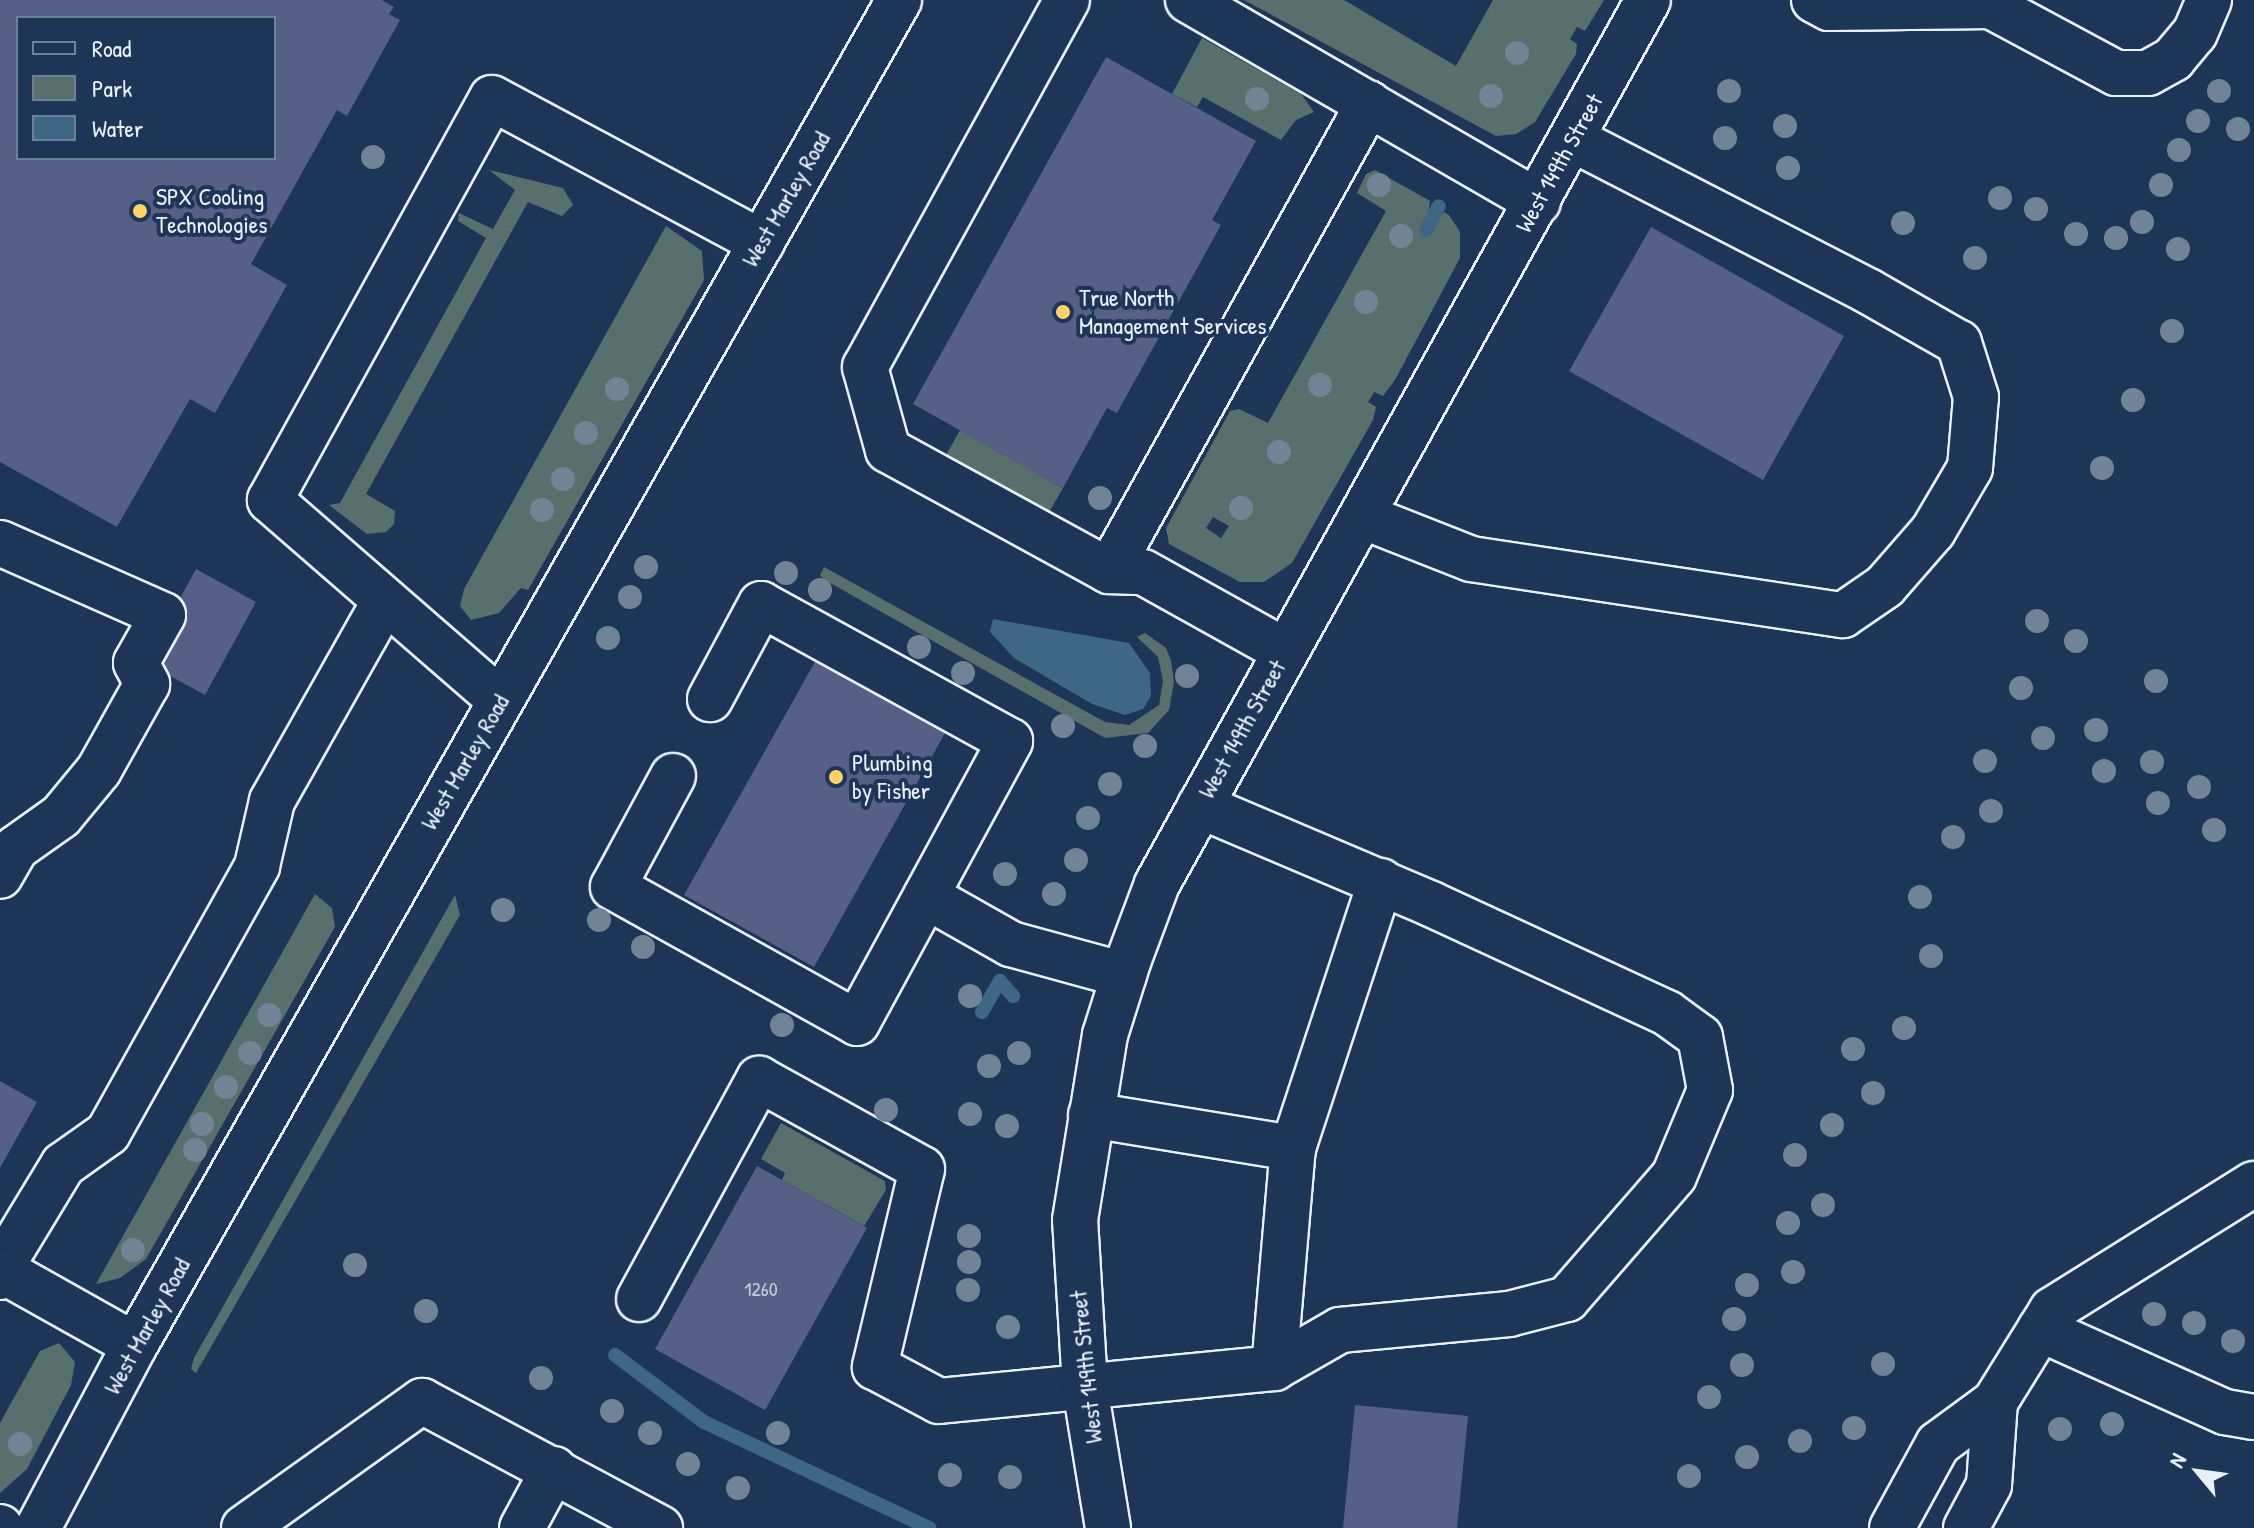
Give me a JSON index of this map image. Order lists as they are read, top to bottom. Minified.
{"streets":{"street":["West 149th Street","West Marley Road"]},"places":["SPX Cooling Technologies","True North Management Services","Plumbing by Fisher"],"house_numbers":["1260"],"legend":["Road","Park","Water"],"north":"top left"}
